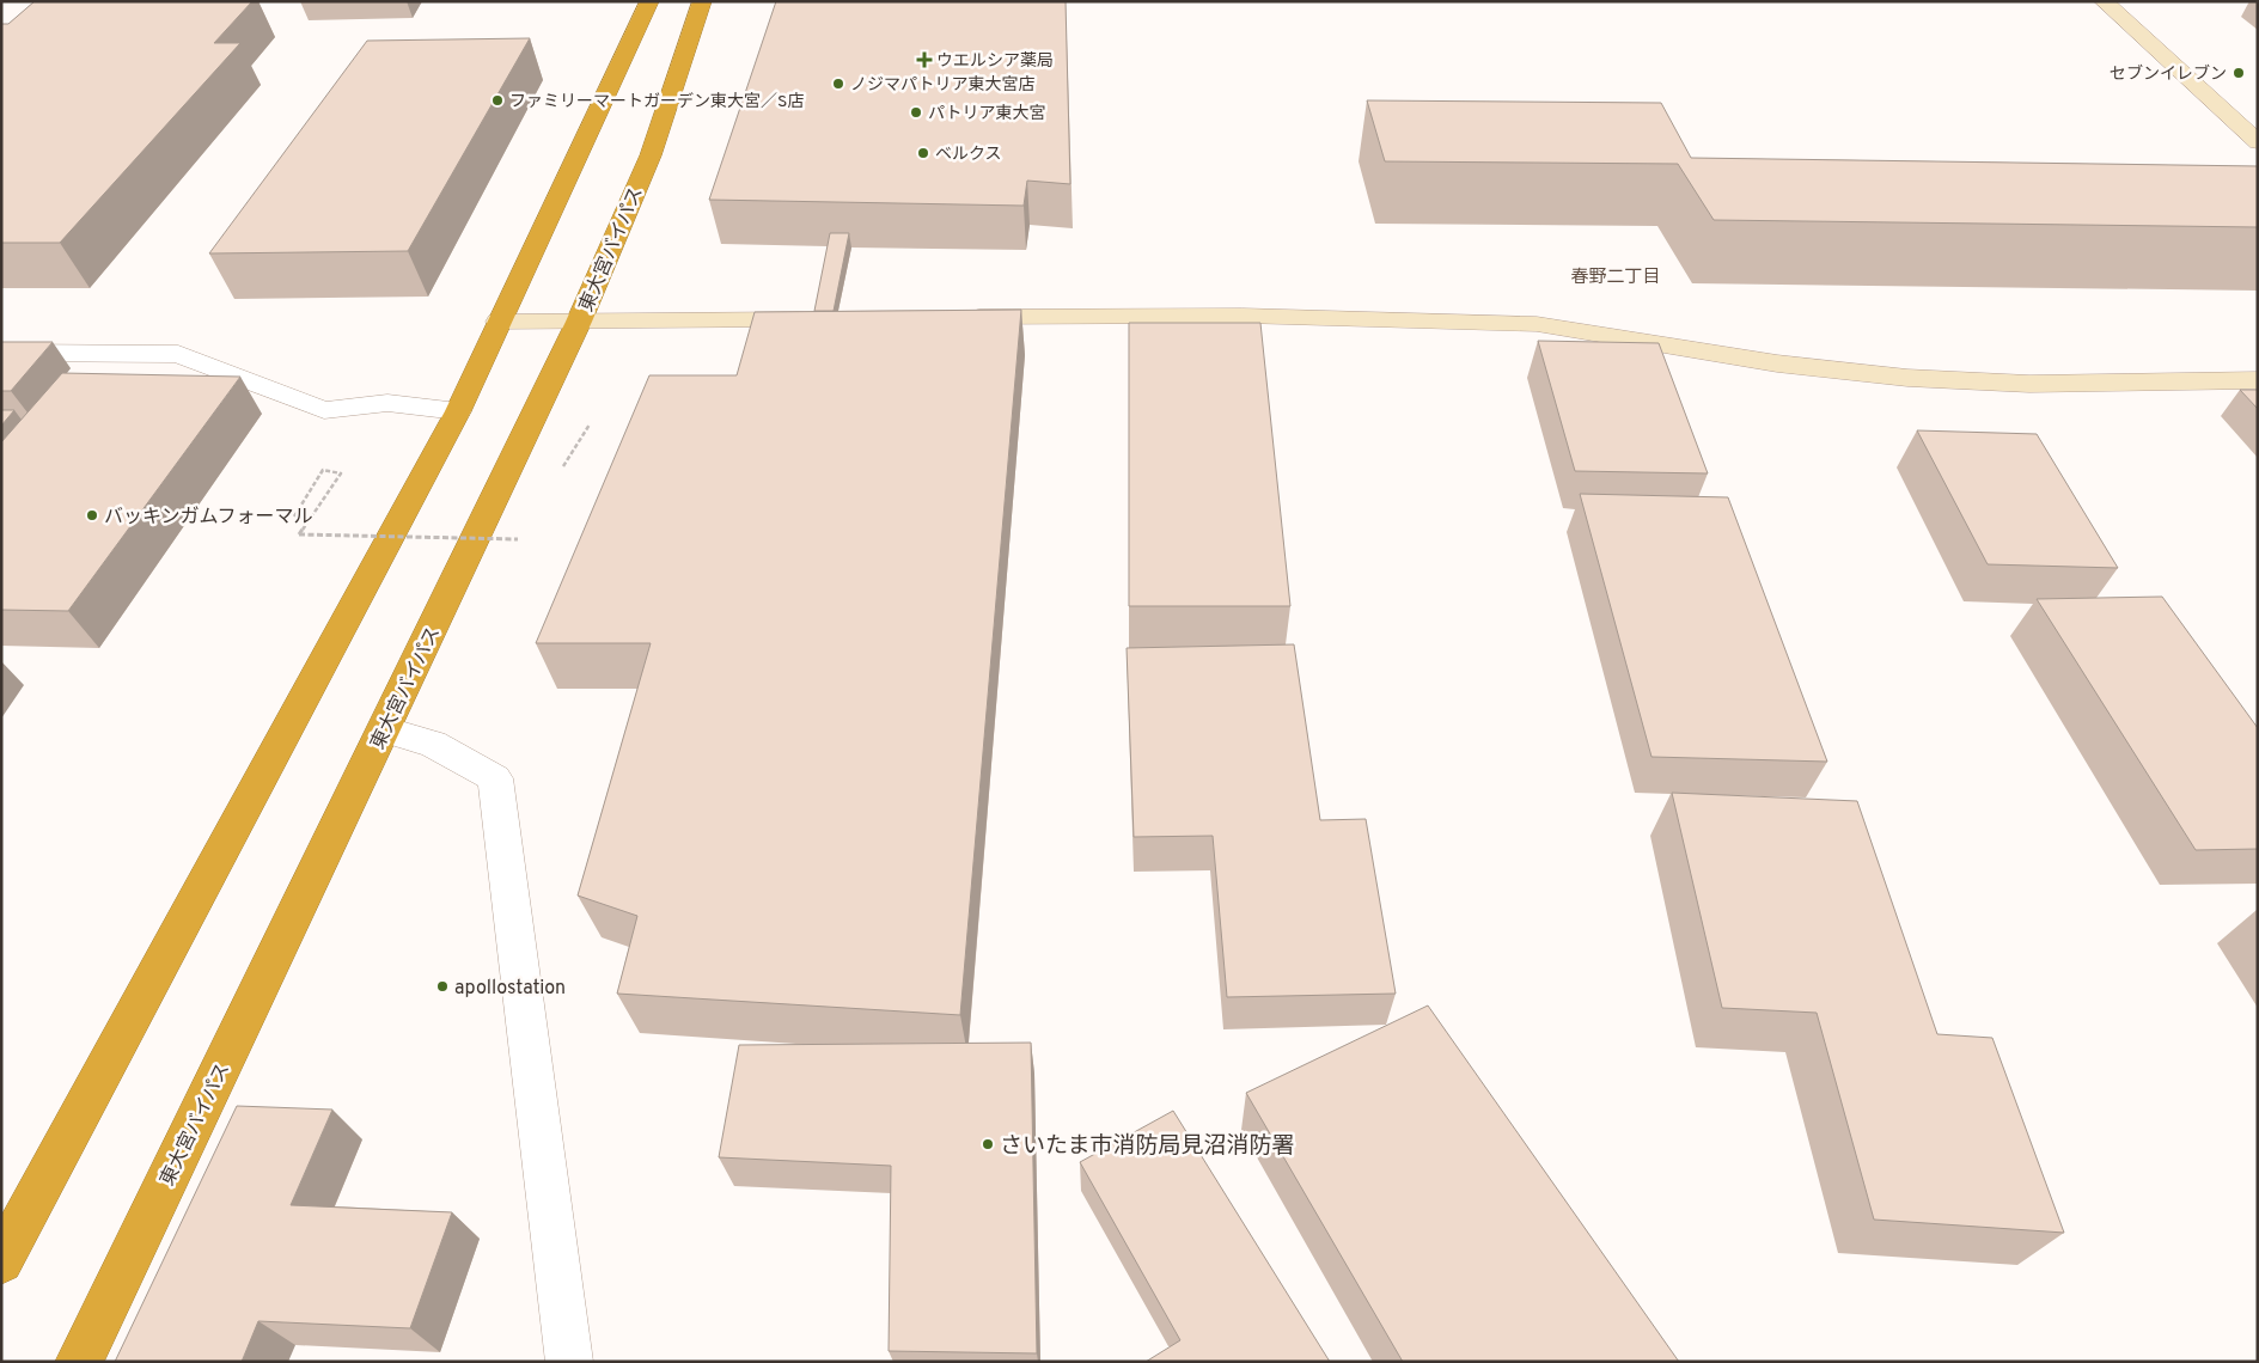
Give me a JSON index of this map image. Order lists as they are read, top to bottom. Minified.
{"streets":{"highway":["東大宮バイパス"]},"districts":["春野二丁目"],"places":{"health":["ウエルシア薬局"],"other":["セブンイレブン","ノジマパトリア東大宮店","ファミリーマートガーデン東大宮／S店","パトリア東大宮","ベルクス","バッキンガムフォーマル","apollostation","さいたま市消防局見沼消防署"]}}
